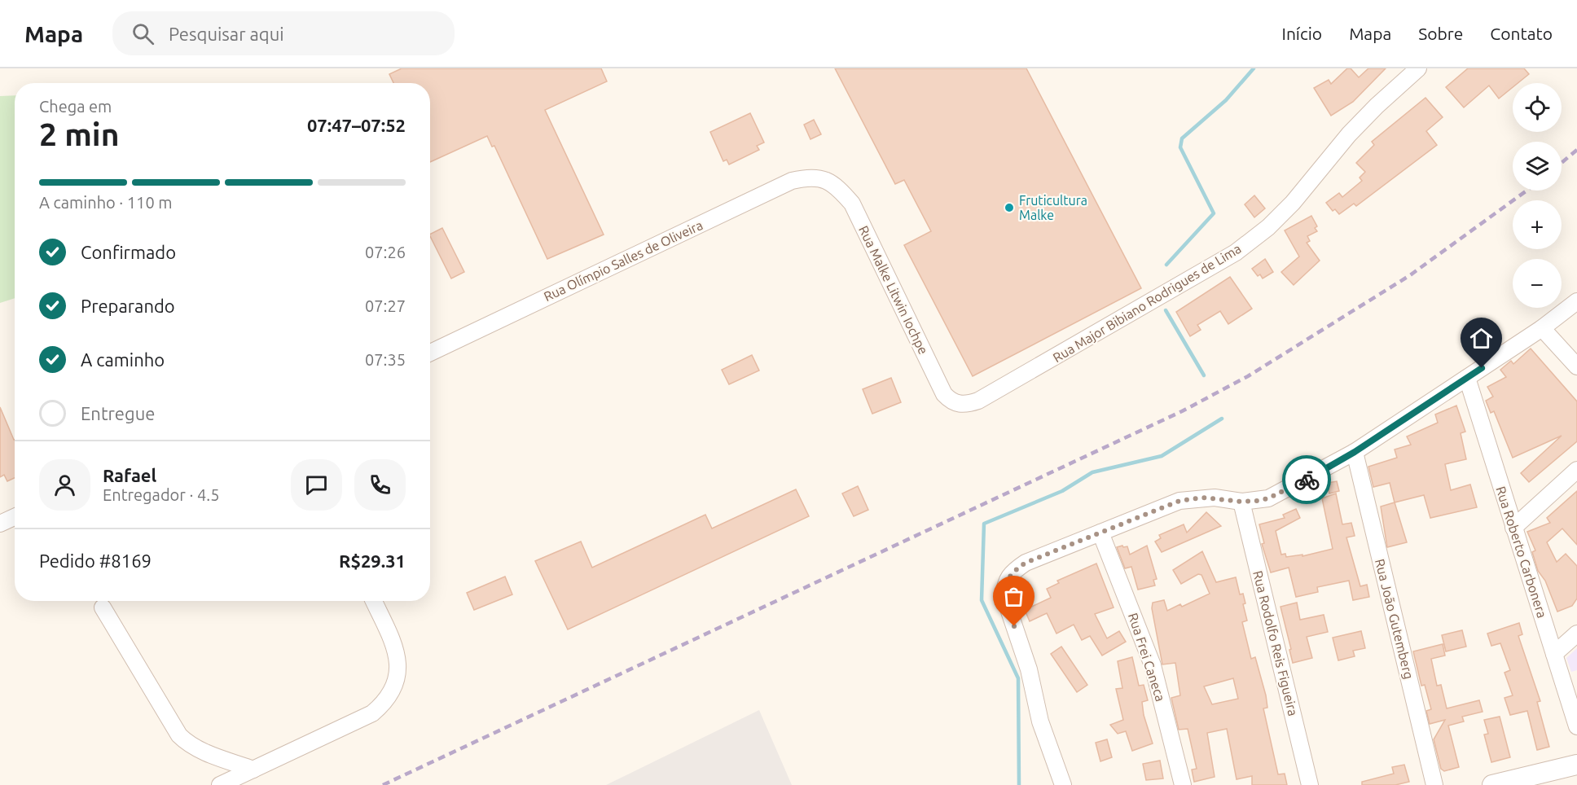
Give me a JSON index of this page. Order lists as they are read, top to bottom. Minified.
{"streets":{"street":["Rua Olímpio Salles de Oliveira","Rua Malke Litwin Iochpe","Rua Major Bibiano Rodrigues de Lima","Rua Roberto Carbonera","Rua João Gutemberg","Rua Rodolfo Reis Figueira","Rua Frei Caneca"]},"crossings":[["Rua Olímpio Salles de Oliveira","Rua Malke Litwin Iochpe"],["Rua Malke Litwin Iochpe","Rua Major Bibiano Rodrigues de Lima"]],"places":["Fruticultura Malke"],"page":{"header":"Mapa","search":"Pesquisar aqui","nav":["Início","Mapa","Sobre","Contato"],"map_buttons":["+","−"],"heading":["2 min","Chega em","07:47–07:52"],"panel":["Rafael","Entregador · 4.5","Pedido #8169","R$29.31"],"bar":"A caminho · 110 m","list":[["Confirmado","07:26"],["Preparando","07:27"],["A caminho","07:35"],"Entregue"]}}
